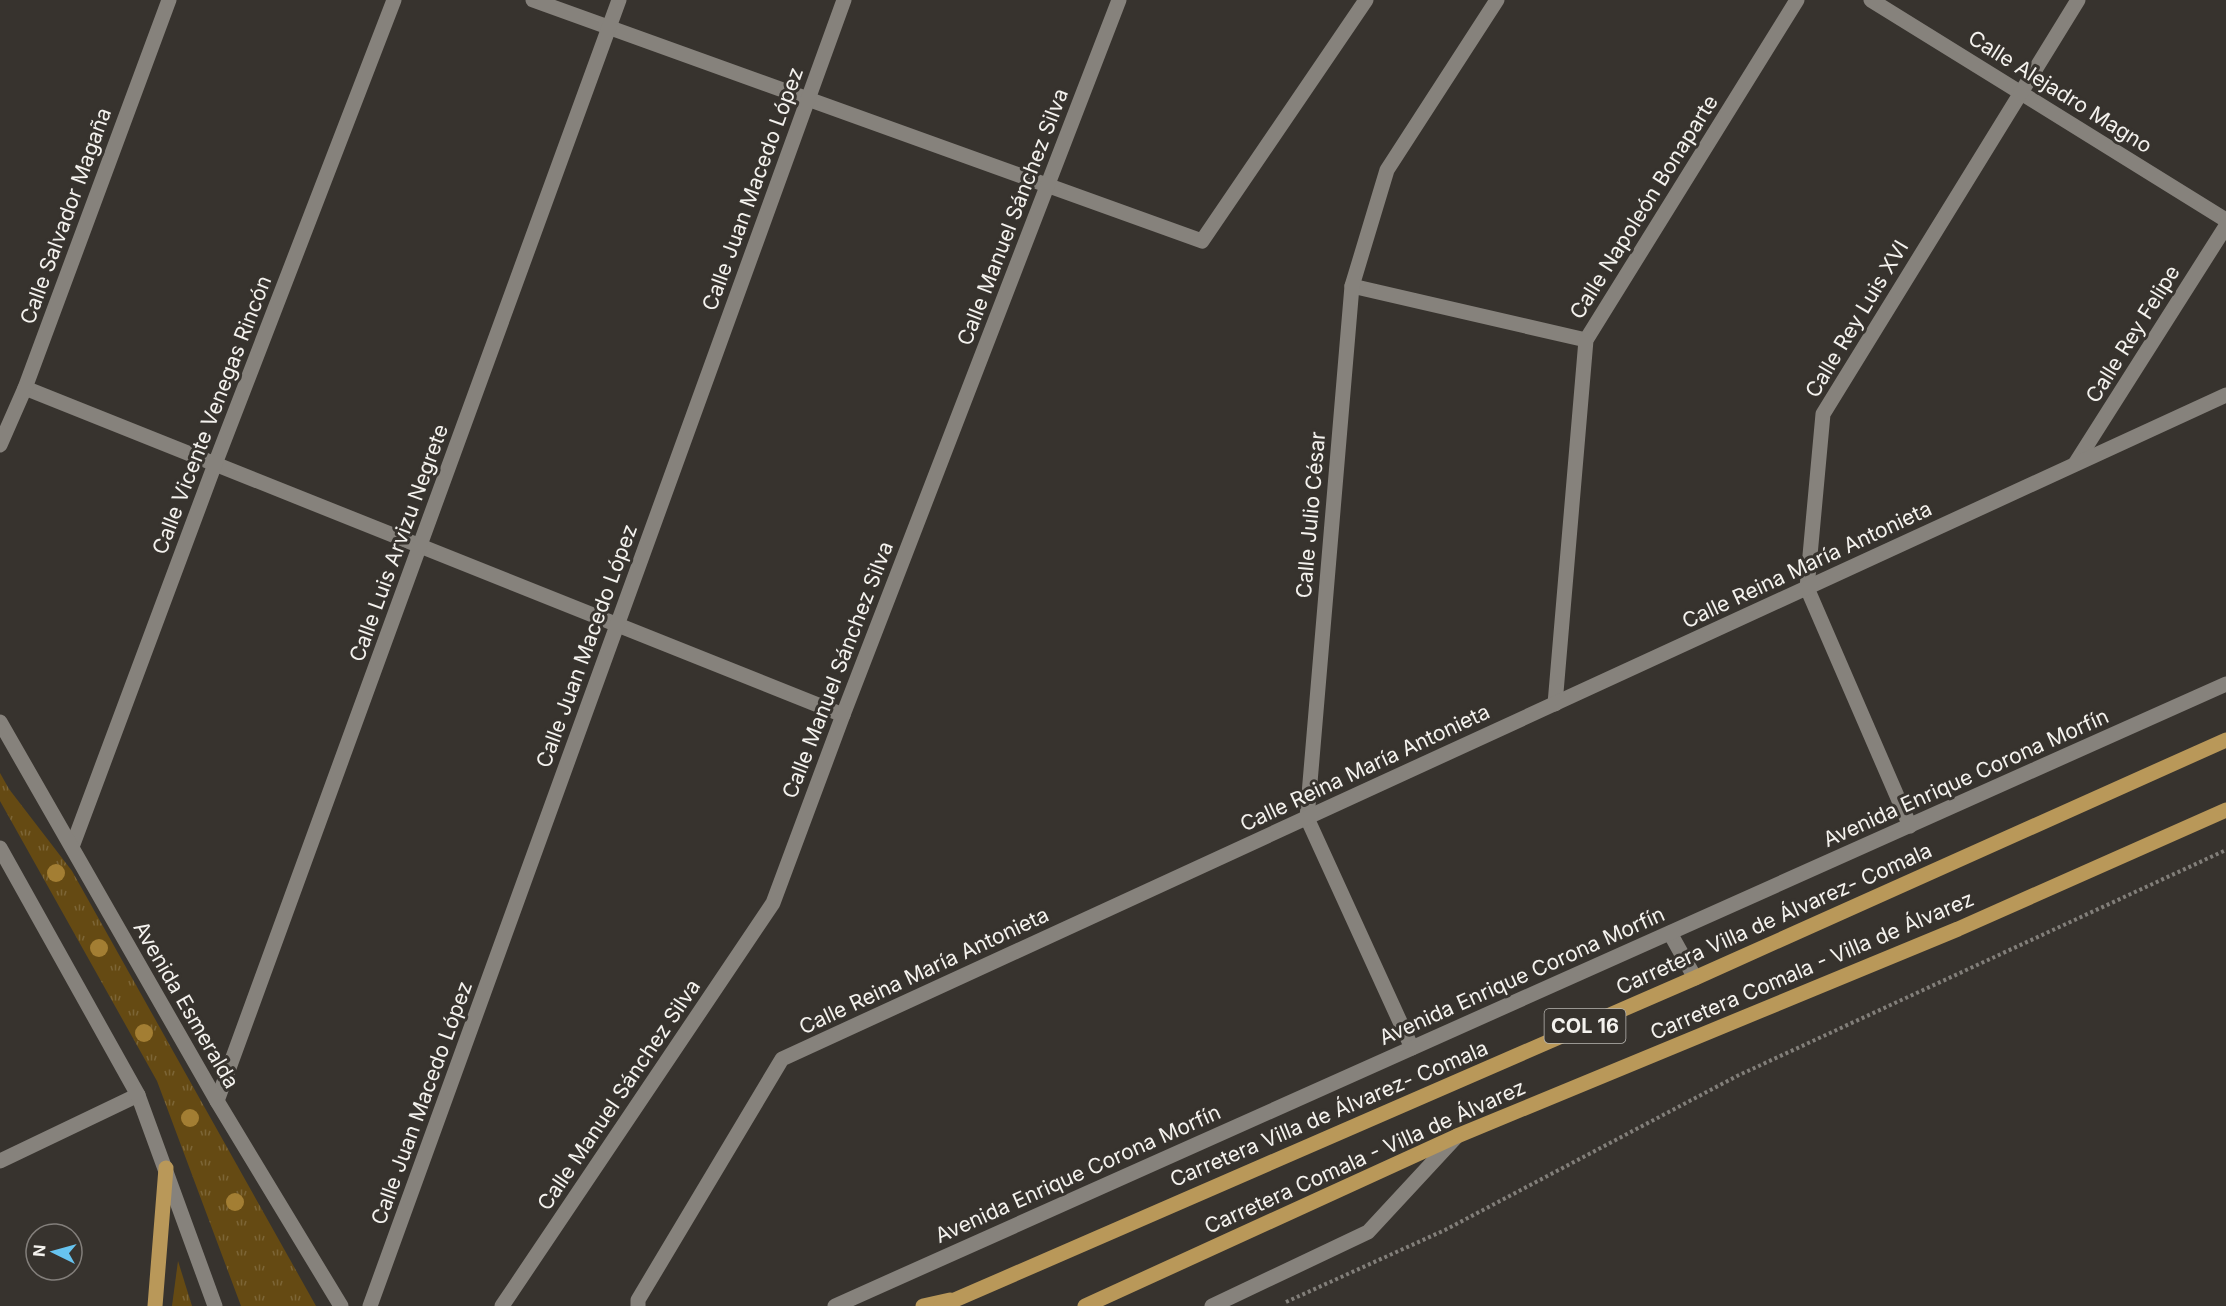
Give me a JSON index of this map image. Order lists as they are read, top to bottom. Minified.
{"streets":{"main road":["Carretera Villa de Álvarez- Comala","Carretera Comala - Villa de Álvarez","COL 16"],"street":["Calle Alejadro Magno","Calle Juan Macedo López","Calle Napoleón Bonaparte","Calle Salvador Magaña","Calle Manuel Sánchez Silva","Calle Rey Luis XVI","Calle Rey Felipe","Calle Vicente Venegas Rincón","Calle Julio César","Calle Luis Arvizu Negrete","Calle Reina María Antonieta","Avenida Enrique Corona Morfín","Avenida Esmeralda"]},"crossings":[["Calle Alejadro Magno","Calle Rey Luis XVI"],["Calle Napoleón Bonaparte","Calle Reina María Antonieta"],["Calle Rey Luis XVI","Calle Reina María Antonieta"],["Calle Rey Luis XVI","Avenida Enrique Corona Morfín"],["Calle Rey Felipe","Calle Reina María Antonieta"],["Calle Vicente Venegas Rincón","Avenida Esmeralda"],["Calle Julio César","Calle Reina María Antonieta"],["Calle Julio César","Avenida Enrique Corona Morfín"],["Calle Luis Arvizu Negrete","Avenida Esmeralda"]],"north":"left"}
